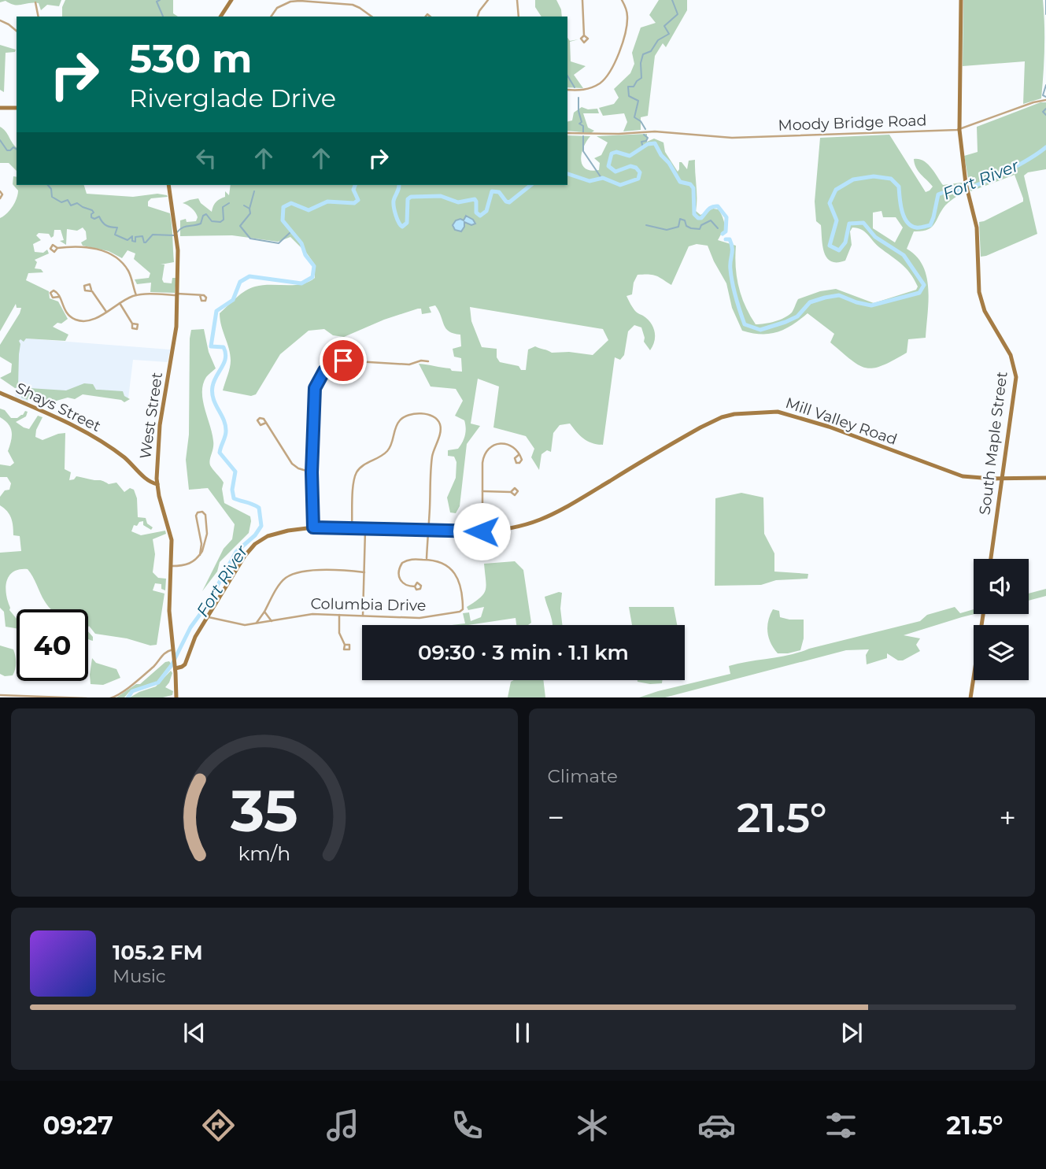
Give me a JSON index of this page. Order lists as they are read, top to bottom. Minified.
{"streets":{"main road":["Shays Street","West Street","Mill Valley Road","South Maple Street"],"street":["Moody Bridge Road","Columbia Drive"]},"crossings":[["Moody Bridge Road","South Maple Street"],["Shays Street","West Street"],["West Street","Mill Valley Road"],["Mill Valley Road","South Maple Street"],["Mill Valley Road","Columbia Drive"]],"water":["Fort River"],"page":{"turn":["530 m","Riverglade Drive"],"limit":"40","trip":"09:30 · 3 min · 1.1 km","tile":"Climate","heat":["−","21.5°","+"],"song":["105.2 FM","Music"],"tabs":["09:27","21.5°"],"gauge":["35","km/h"]}}
